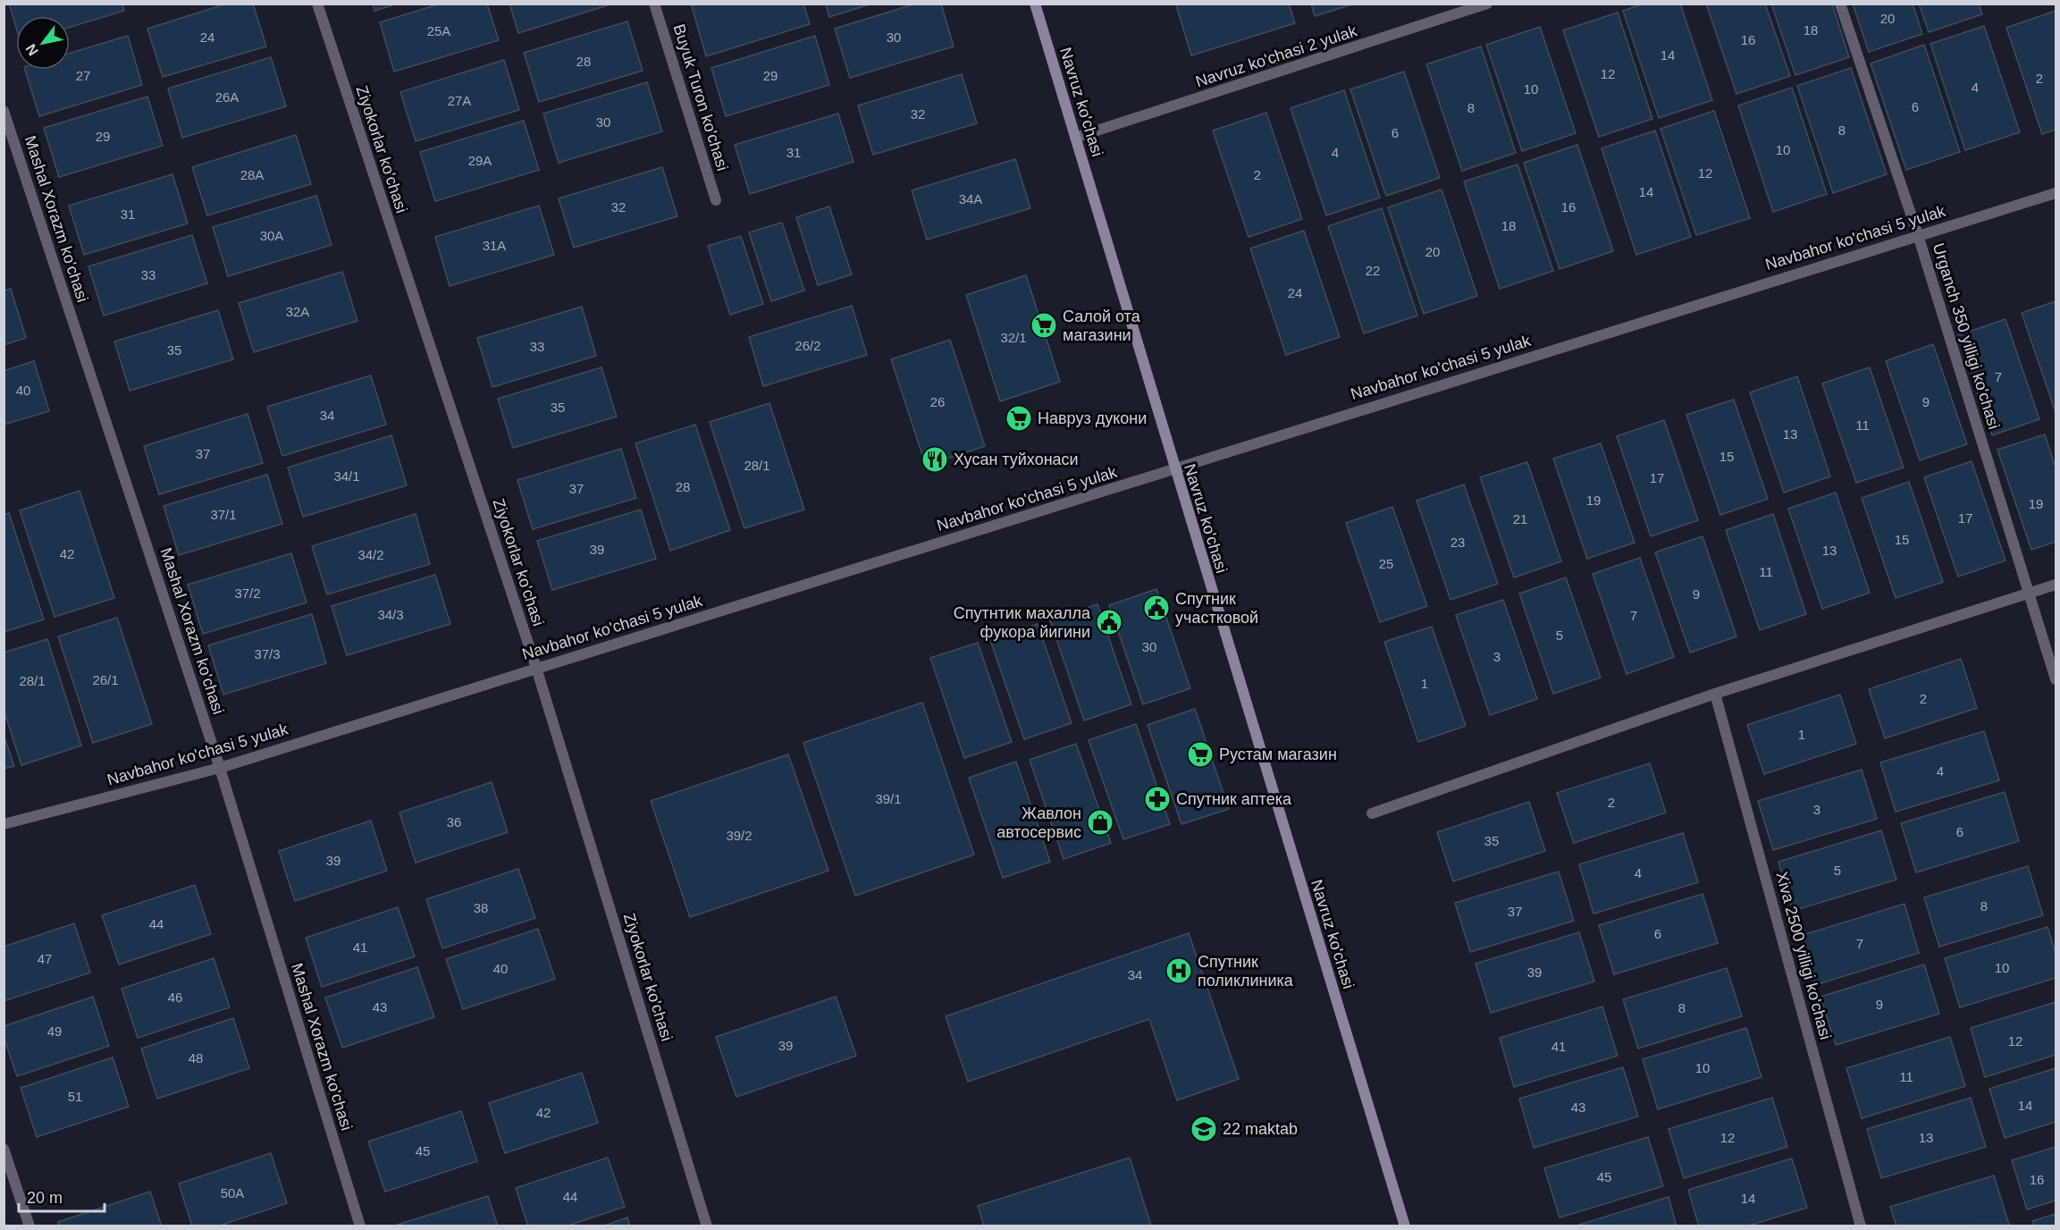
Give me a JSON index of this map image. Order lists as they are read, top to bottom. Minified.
{"streets":{"street":["Navruz ko'chasi 2 yulak","Buyuk Turon ko'chasi","Navruz ko'chasi","Ziyokorlar ko'chasi","Mashal Xorazm ko'chasi","Navbahor ko'chasi 5 yulak","Urganch 350 yilligi ko'chasi","Xiva 2500 yilligi ko'chasi"]},"crossings":[["Navruz ko'chasi 2 yulak","Navruz ko'chasi"],["Navruz ko'chasi","Navbahor ko'chasi 5 yulak"],["Ziyokorlar ko'chasi","Navbahor ko'chasi 5 yulak"],["Mashal Xorazm ko'chasi","Navbahor ko'chasi 5 yulak"],["Navbahor ko'chasi 5 yulak","Urganch 350 yilligi ko'chasi"]],"places":{"supermarket":["Салой ота магазини","Навруз дукони","Рустам магазин"],"restaurant":["Хусан туйхонаси"],"public building":["Спутник участковой","Спутнтик махалла фукора йигини"],"pharmacy":["Спутник аптека"],"shop":["Жавлон автосервис"],"hospital":["Спутник поликлиника"],"school or university":["22 maktab"]},"house_numbers":["20","18","25A","24","30","16","14","28","12","27","29","2","4","10","26A","27A","6","8","32","30","8","6","29","10","31","4","29A","12","28A","2","14","34A","32","16","31","18","30A","31A","20","22","33","24","32А","32/1","26/2","33","35","7","40","26","9","35","34","11","13","37","15","28/1","34/1","17","28","37","19","19","37/1","17","21","15","23","39","13","42","34/2","25","11","37/2","9","34/3","7","5","30","37/3","3","26/1","28/1","1","2","1","4","39/1","2","3","36","6","39/2","35","39","5","4","8","38","37","44","6","7","41","47","10","40","39","34","46","9","43","8","49","12","39","41","48","10","11","51","14","43","42","12","13","45","45","16","50А","44","14"],"scale_bar":"20 m","north":"bottom left"}
